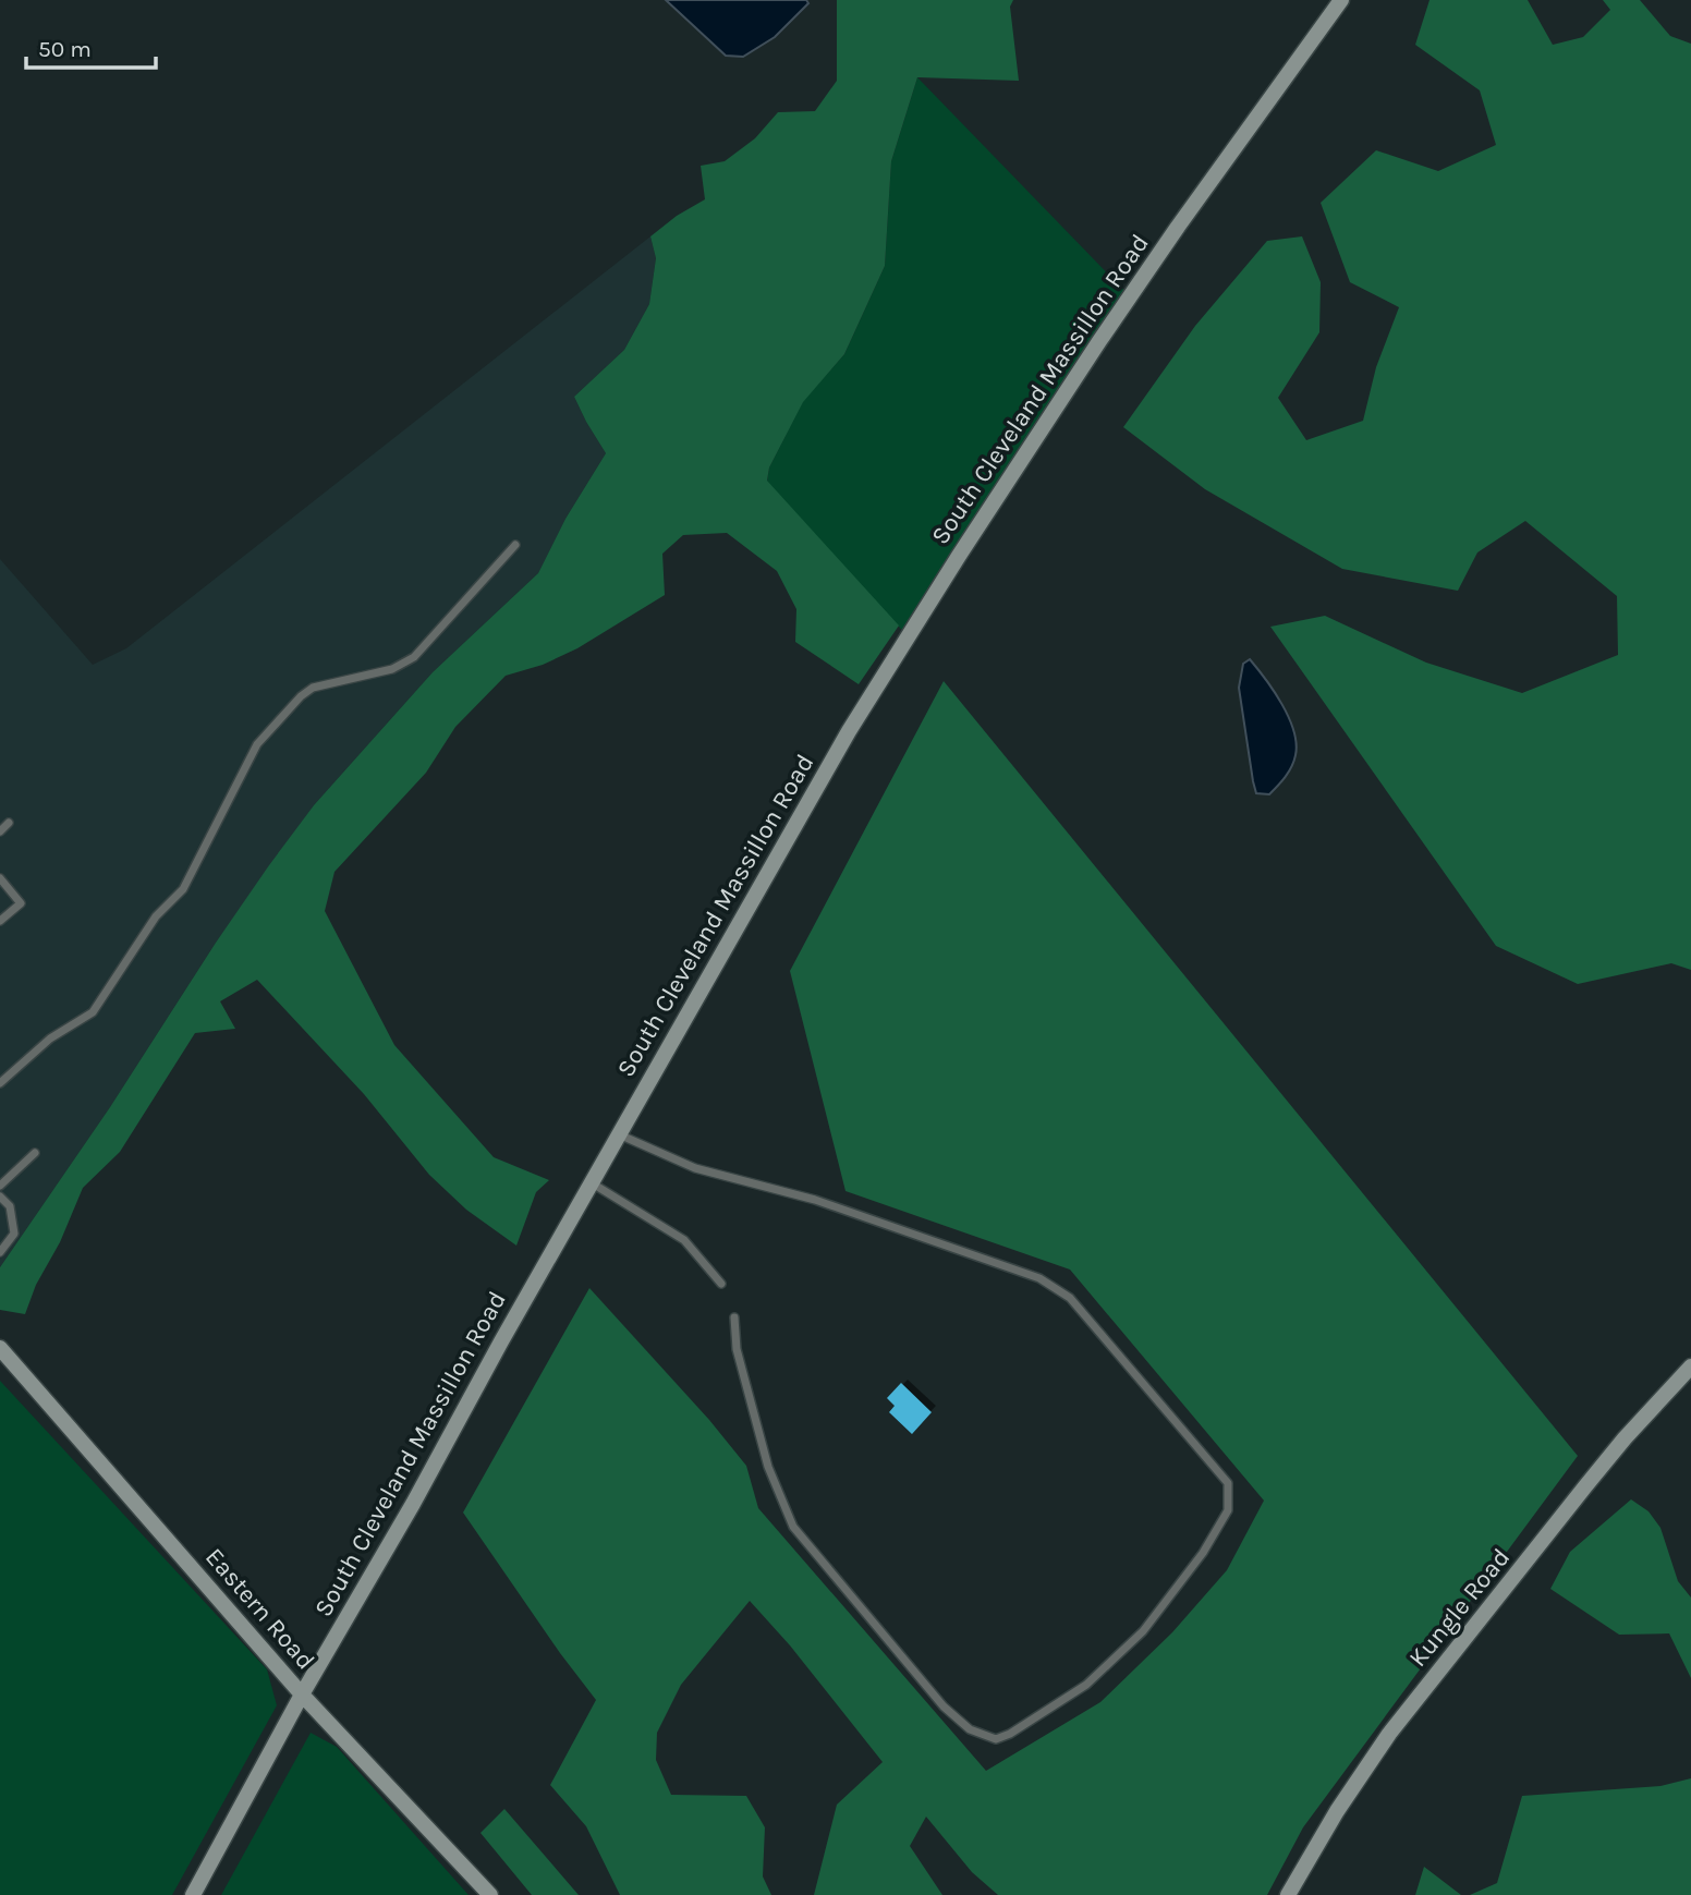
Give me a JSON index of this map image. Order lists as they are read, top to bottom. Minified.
{"streets":{"main road":["South Cleveland Massillon Road","Kungle Road","Eastern Road"]},"crossings":[["South Cleveland Massillon Road","Eastern Road"]],"scale_bar":"50 m"}
